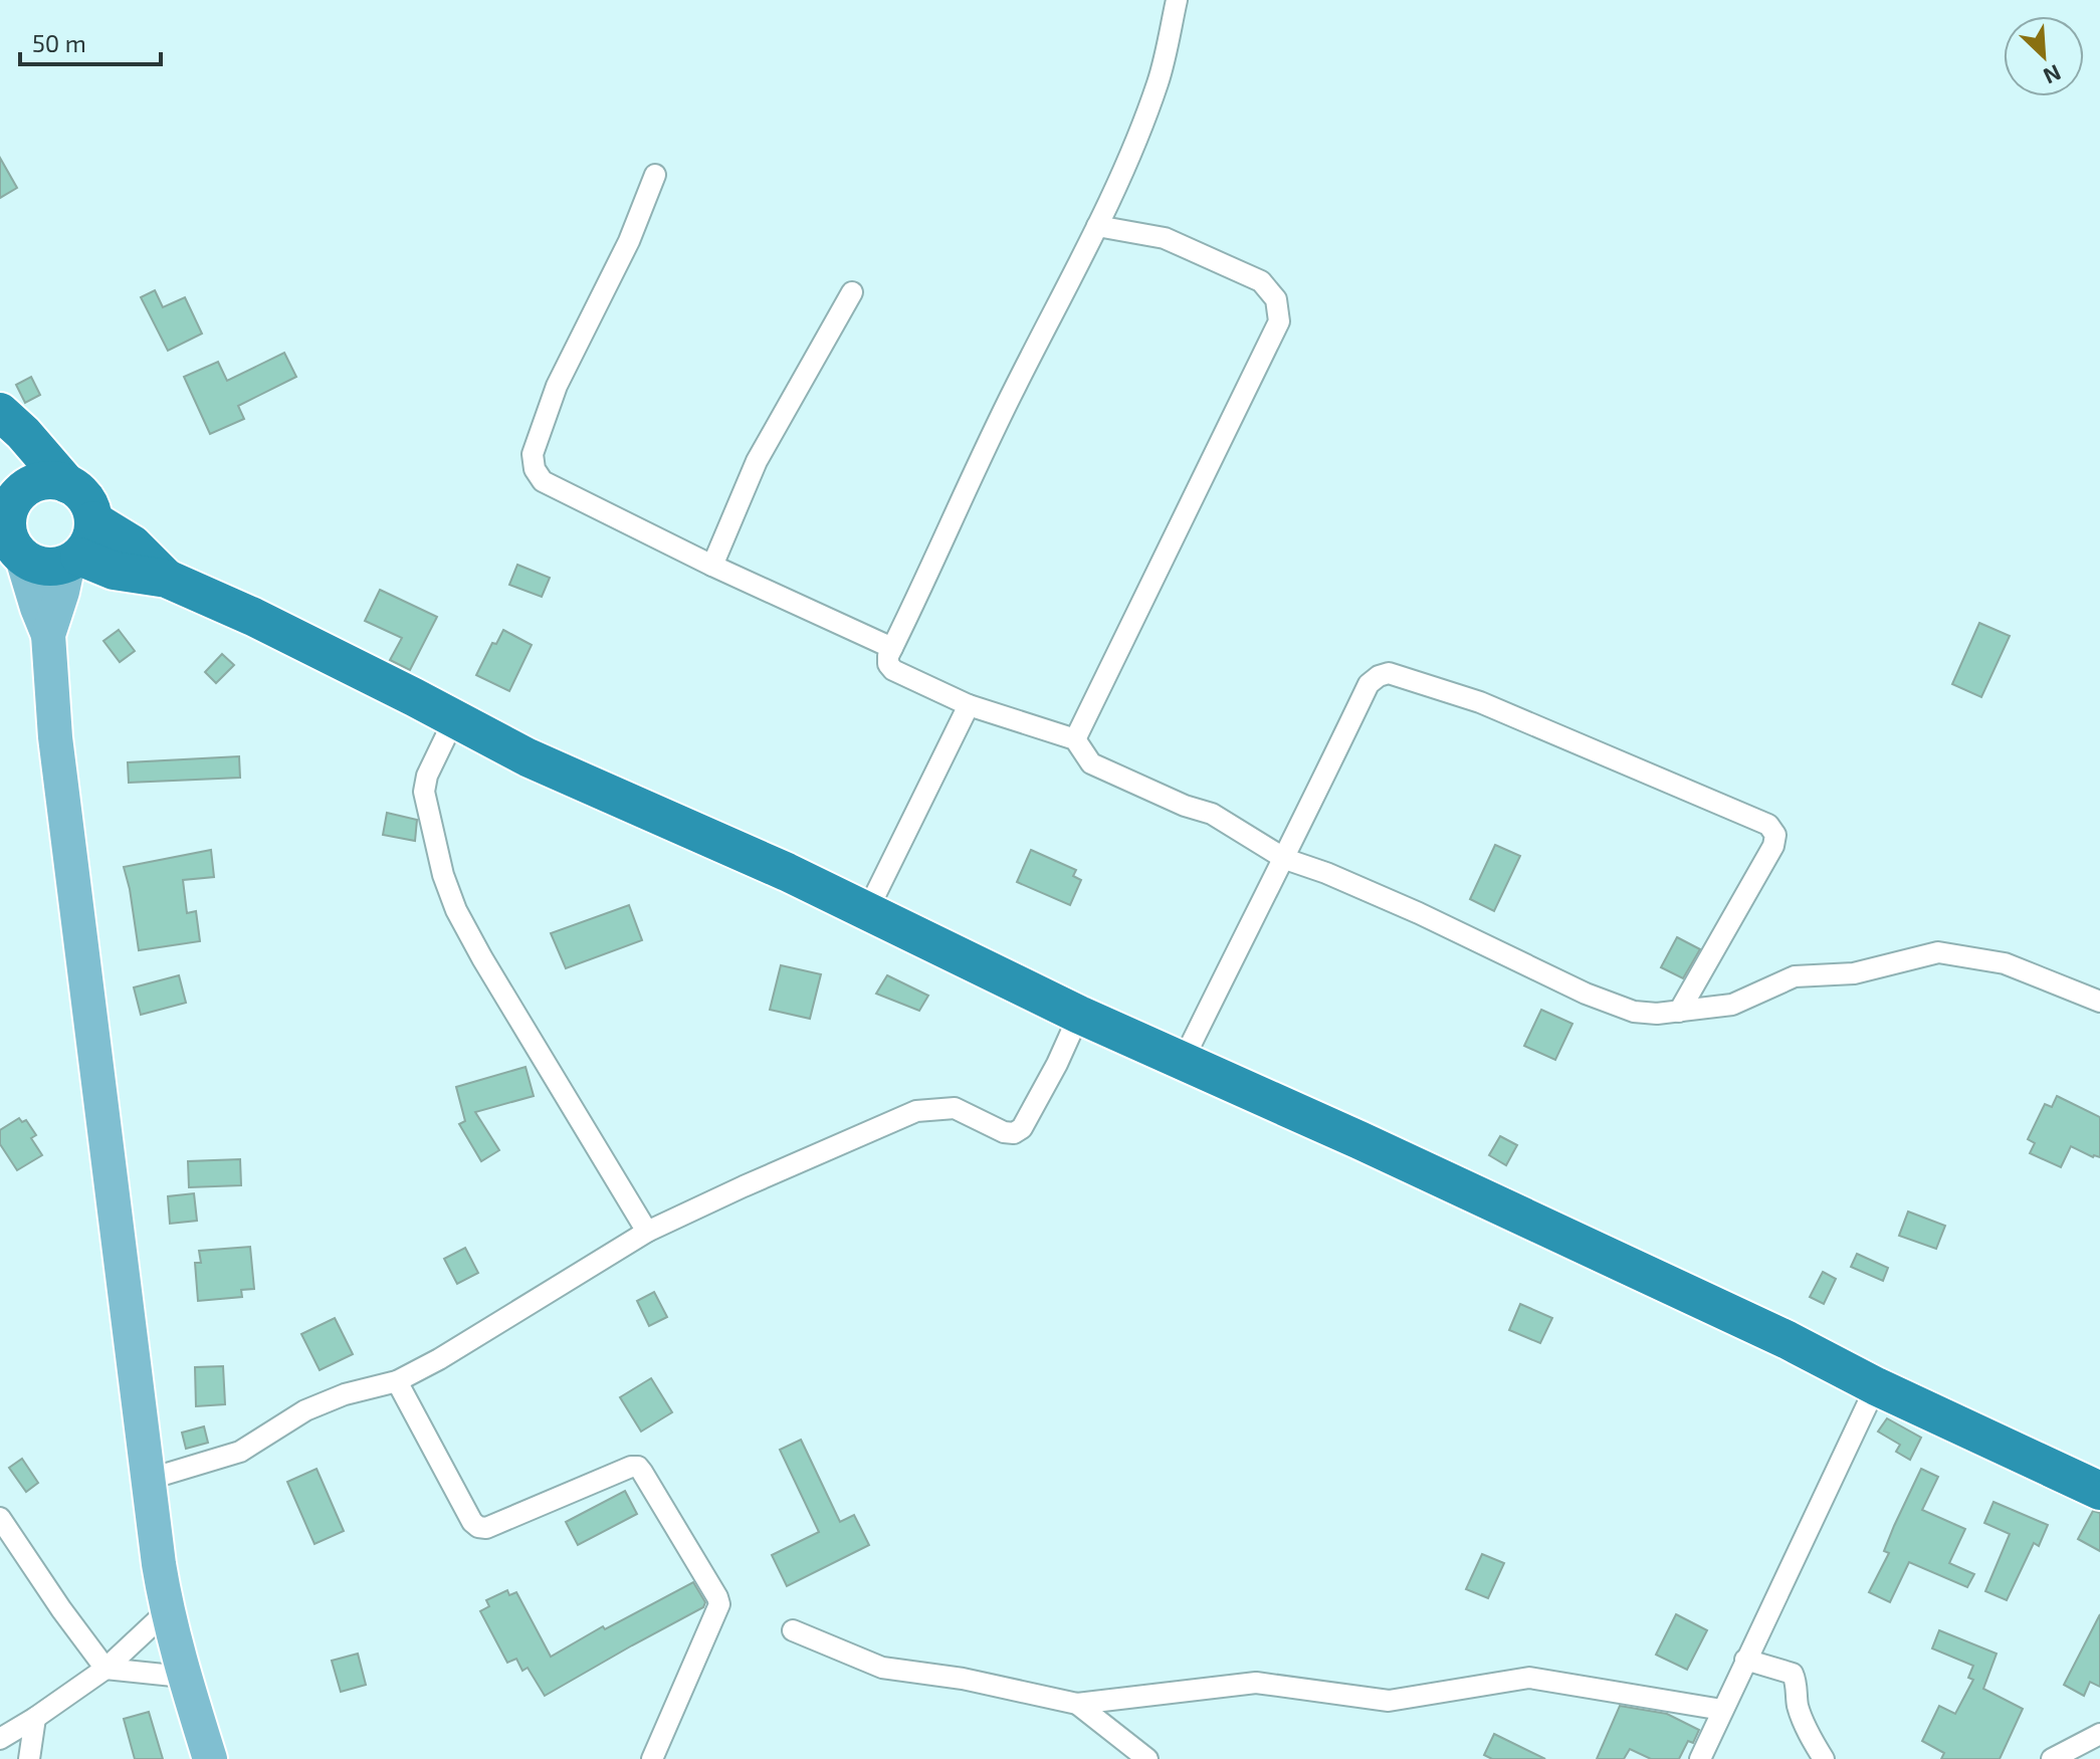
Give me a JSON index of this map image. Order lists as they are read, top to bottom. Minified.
{"scale_bar":"50 m","north":"bottom right"}
